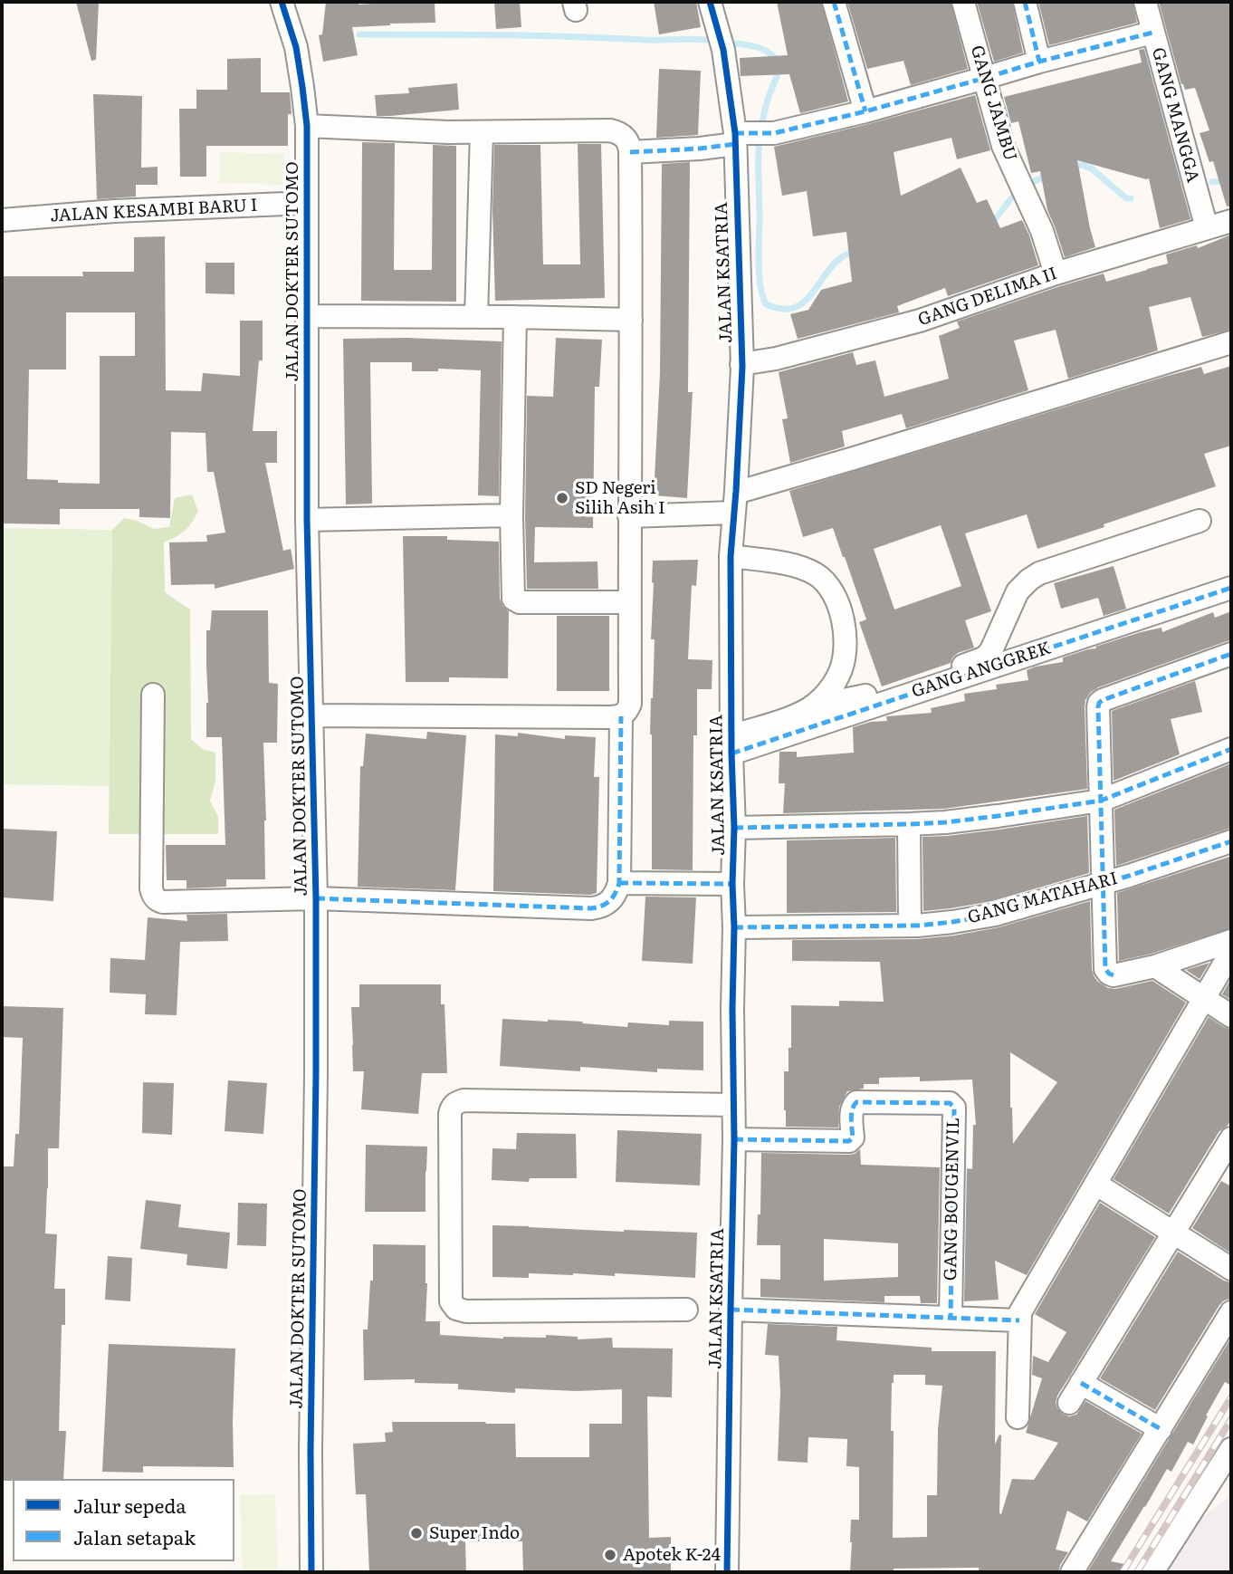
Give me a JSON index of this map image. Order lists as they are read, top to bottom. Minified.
{"streets":{"street":["GANG JAMBU","GANG MANGGA","JALAN KESAMBI BARU I","JALAN DOKTER SUTOMO","JALAN KSATRIA","GANG DELIMA II","GANG ANGGREK","GANG MATAHARI","GANG BOUGENVIL"]},"crossings":[["GANG JAMBU","GANG DELIMA II"],["GANG MANGGA","GANG DELIMA II"],["JALAN KESAMBI BARU I","JALAN DOKTER SUTOMO"],["JALAN KSATRIA","GANG DELIMA II"],["JALAN KSATRIA","GANG ANGGREK"],["JALAN KSATRIA","GANG MATAHARI"],["JALAN KSATRIA","GANG BOUGENVIL"]],"places":["SD Negeri Silih Asih I","Super Indo","Apotek K-24"],"legend":["Jalur sepeda","Jalan setapak"]}
